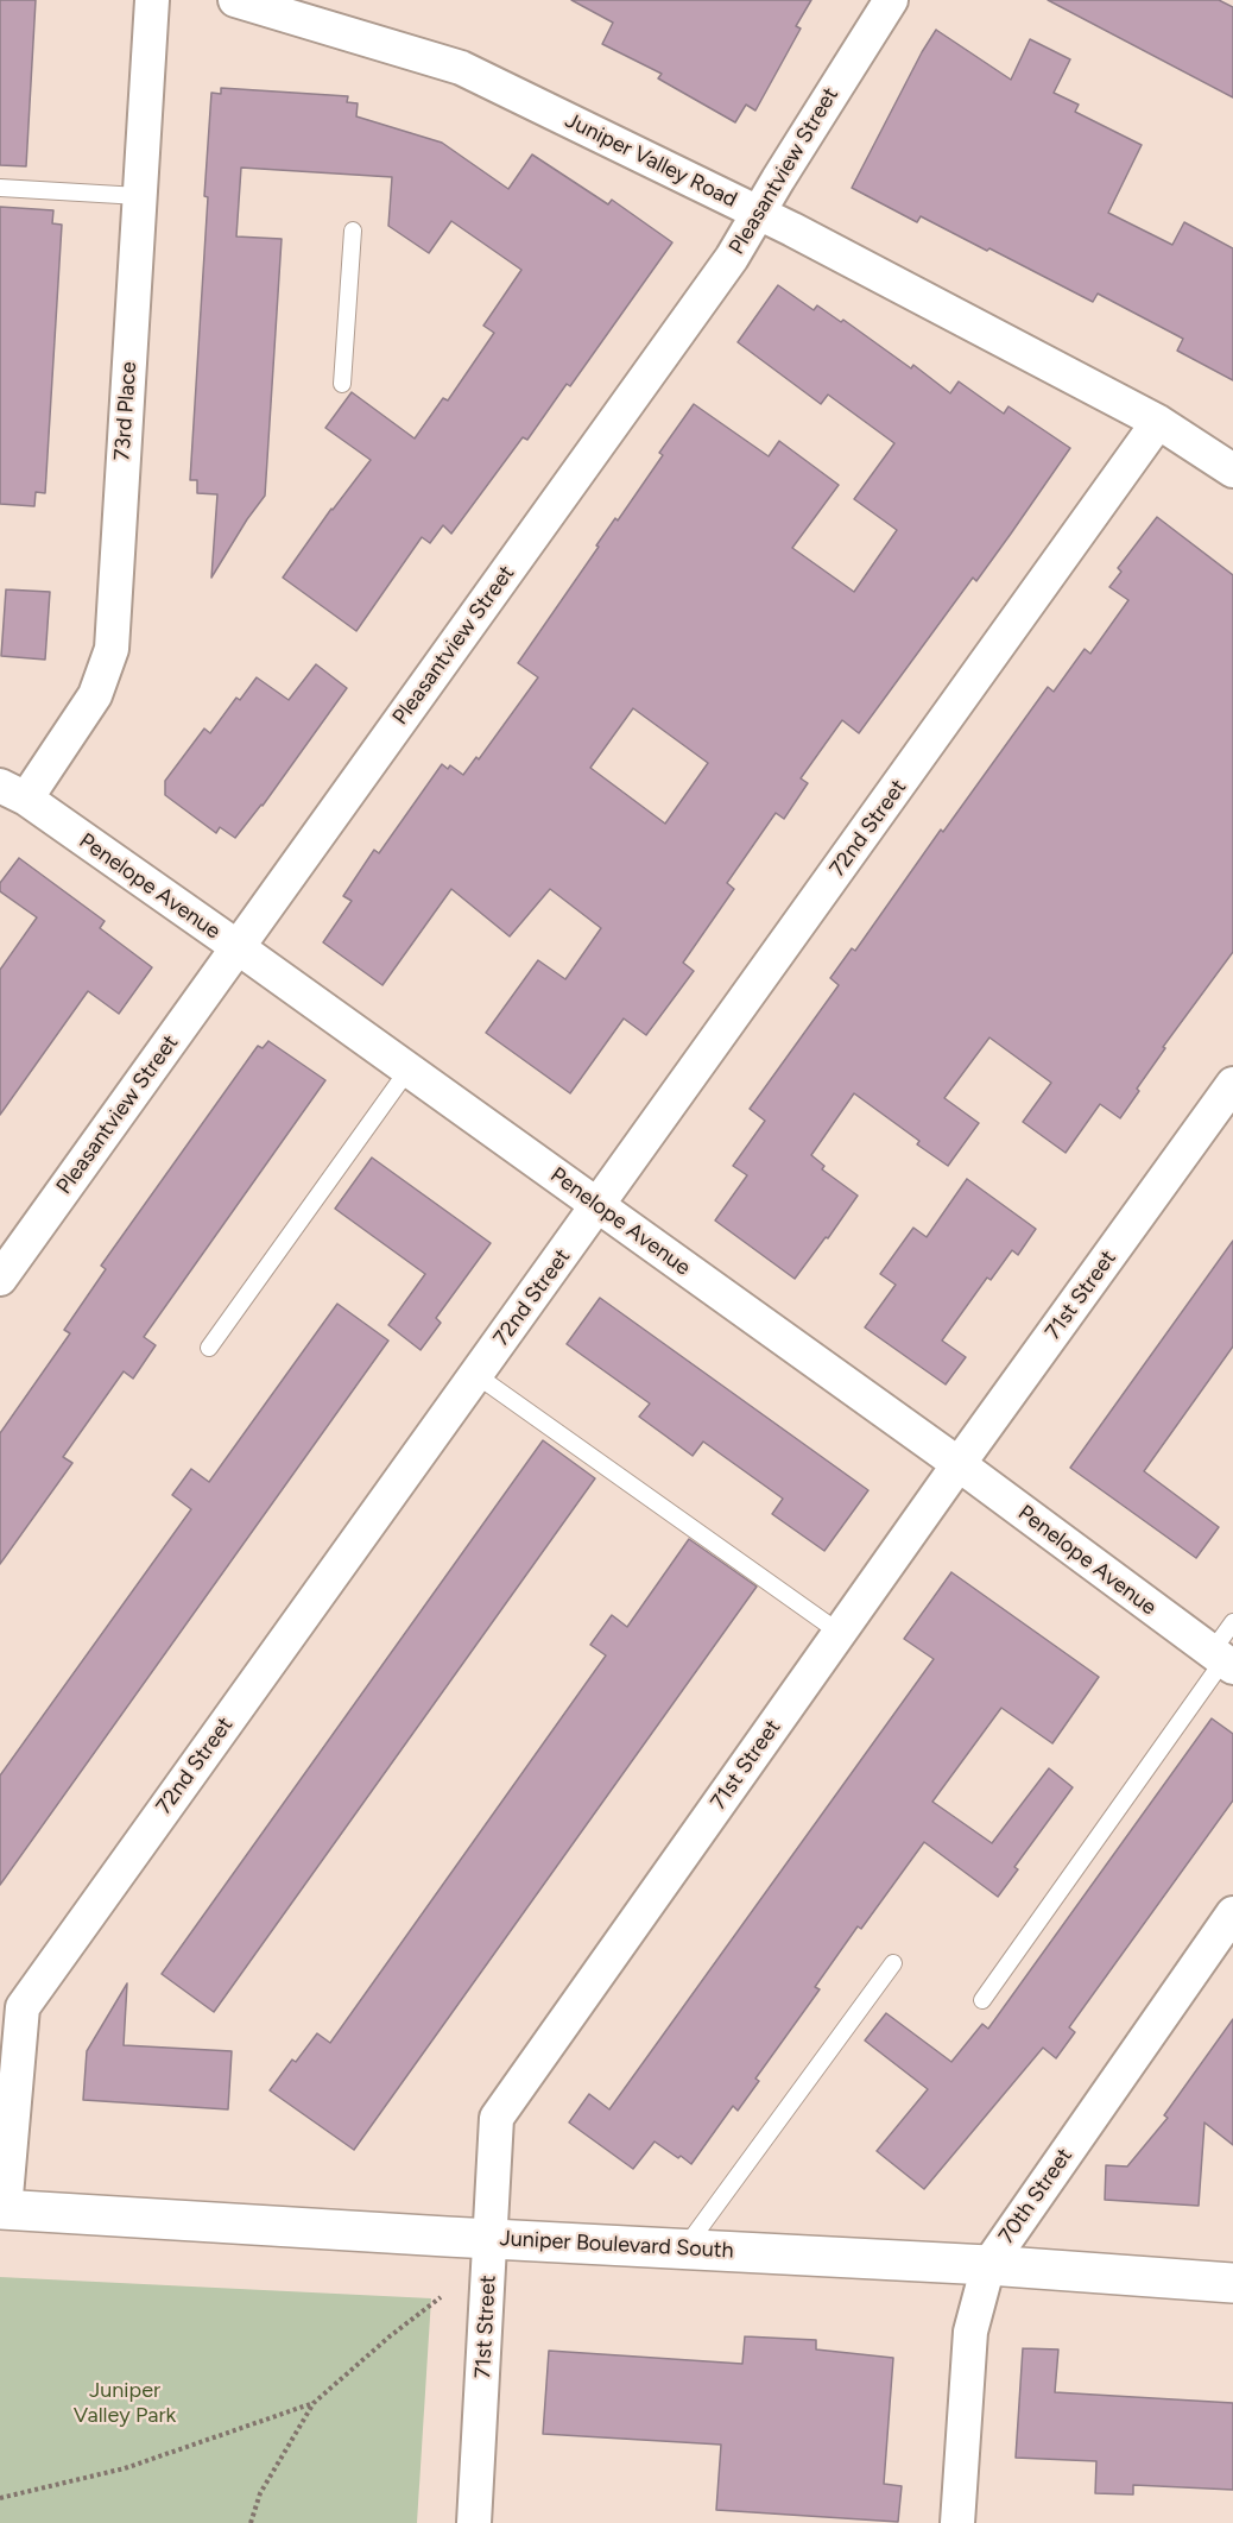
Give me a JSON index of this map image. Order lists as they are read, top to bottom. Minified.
{"streets":{"street":["Juniper Valley Road","Pleasantview Street","73rd Place","72nd Street","Penelope Avenue","71st Street","70th Street","Juniper Boulevard South"]},"crossings":[["Juniper Valley Road","Pleasantview Street"],["Juniper Valley Road","72nd Street"],["Pleasantview Street","Penelope Avenue"],["73rd Place","Penelope Avenue"],["72nd Street","Penelope Avenue"],["72nd Street","Juniper Boulevard South"],["Penelope Avenue","71st Street"],["71st Street","Juniper Boulevard South"],["70th Street","Juniper Boulevard South"]],"parks":["Juniper Valley Park"]}
